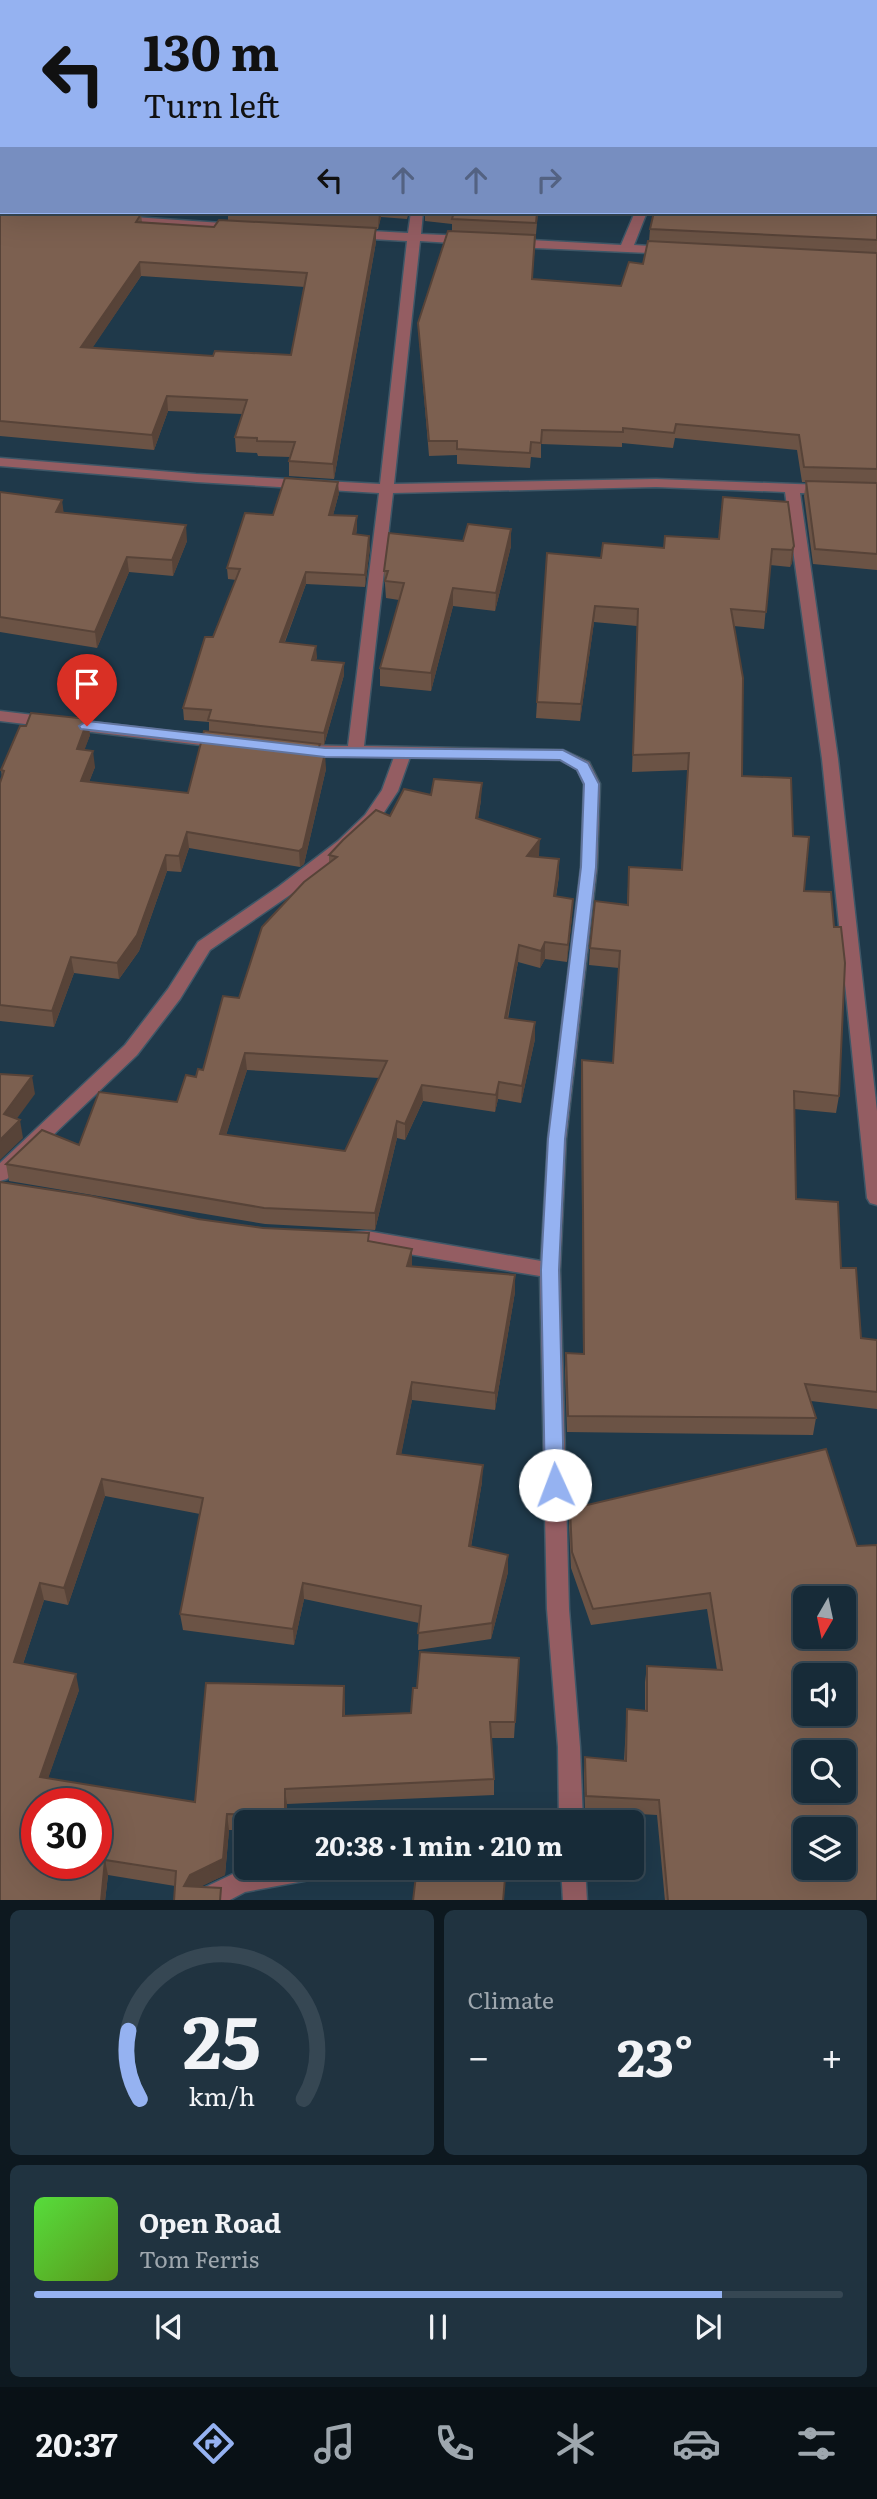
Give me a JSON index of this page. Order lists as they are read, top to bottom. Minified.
{"north":"bottom","page":{"turn":["130 m","Turn left"],"limit":"30","trip":"20:38 · 1 min · 210 m","tile":"Climate","heat":["−","23°","+"],"song":["Open Road","Tom Ferris"],"tabs":"20:37","gauge":["25","km/h"]}}
